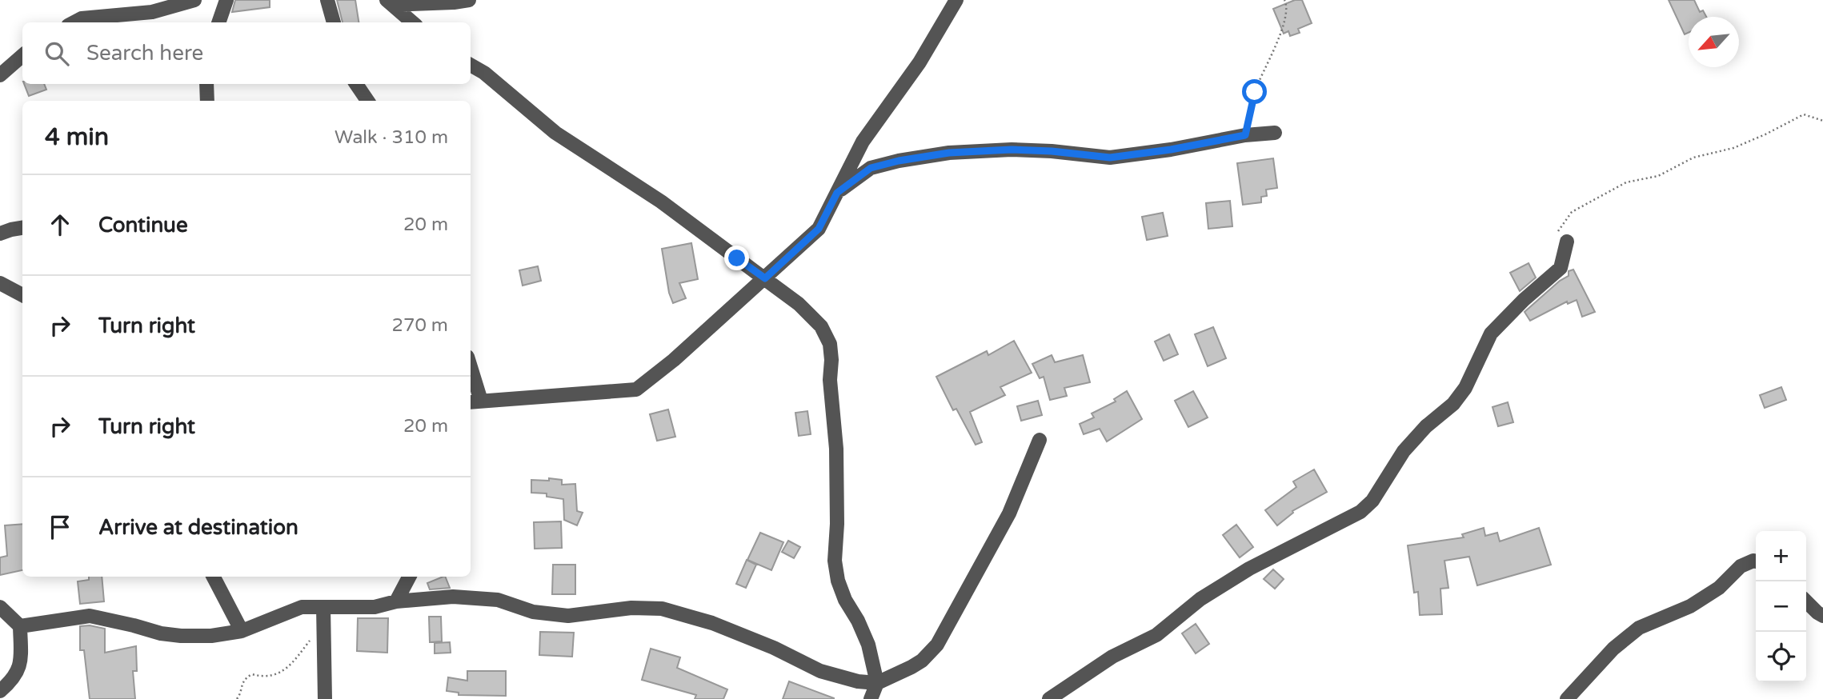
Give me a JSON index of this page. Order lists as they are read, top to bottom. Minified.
{"north":"bottom left","page":{"search":"Search here","heading":["4 min","Walk · 310 m"],"list":[["Continue","20 m"],["Turn right","270 m"],["Turn right","20 m"],"Arrive at destination"],"map_buttons":["+","−"]}}
